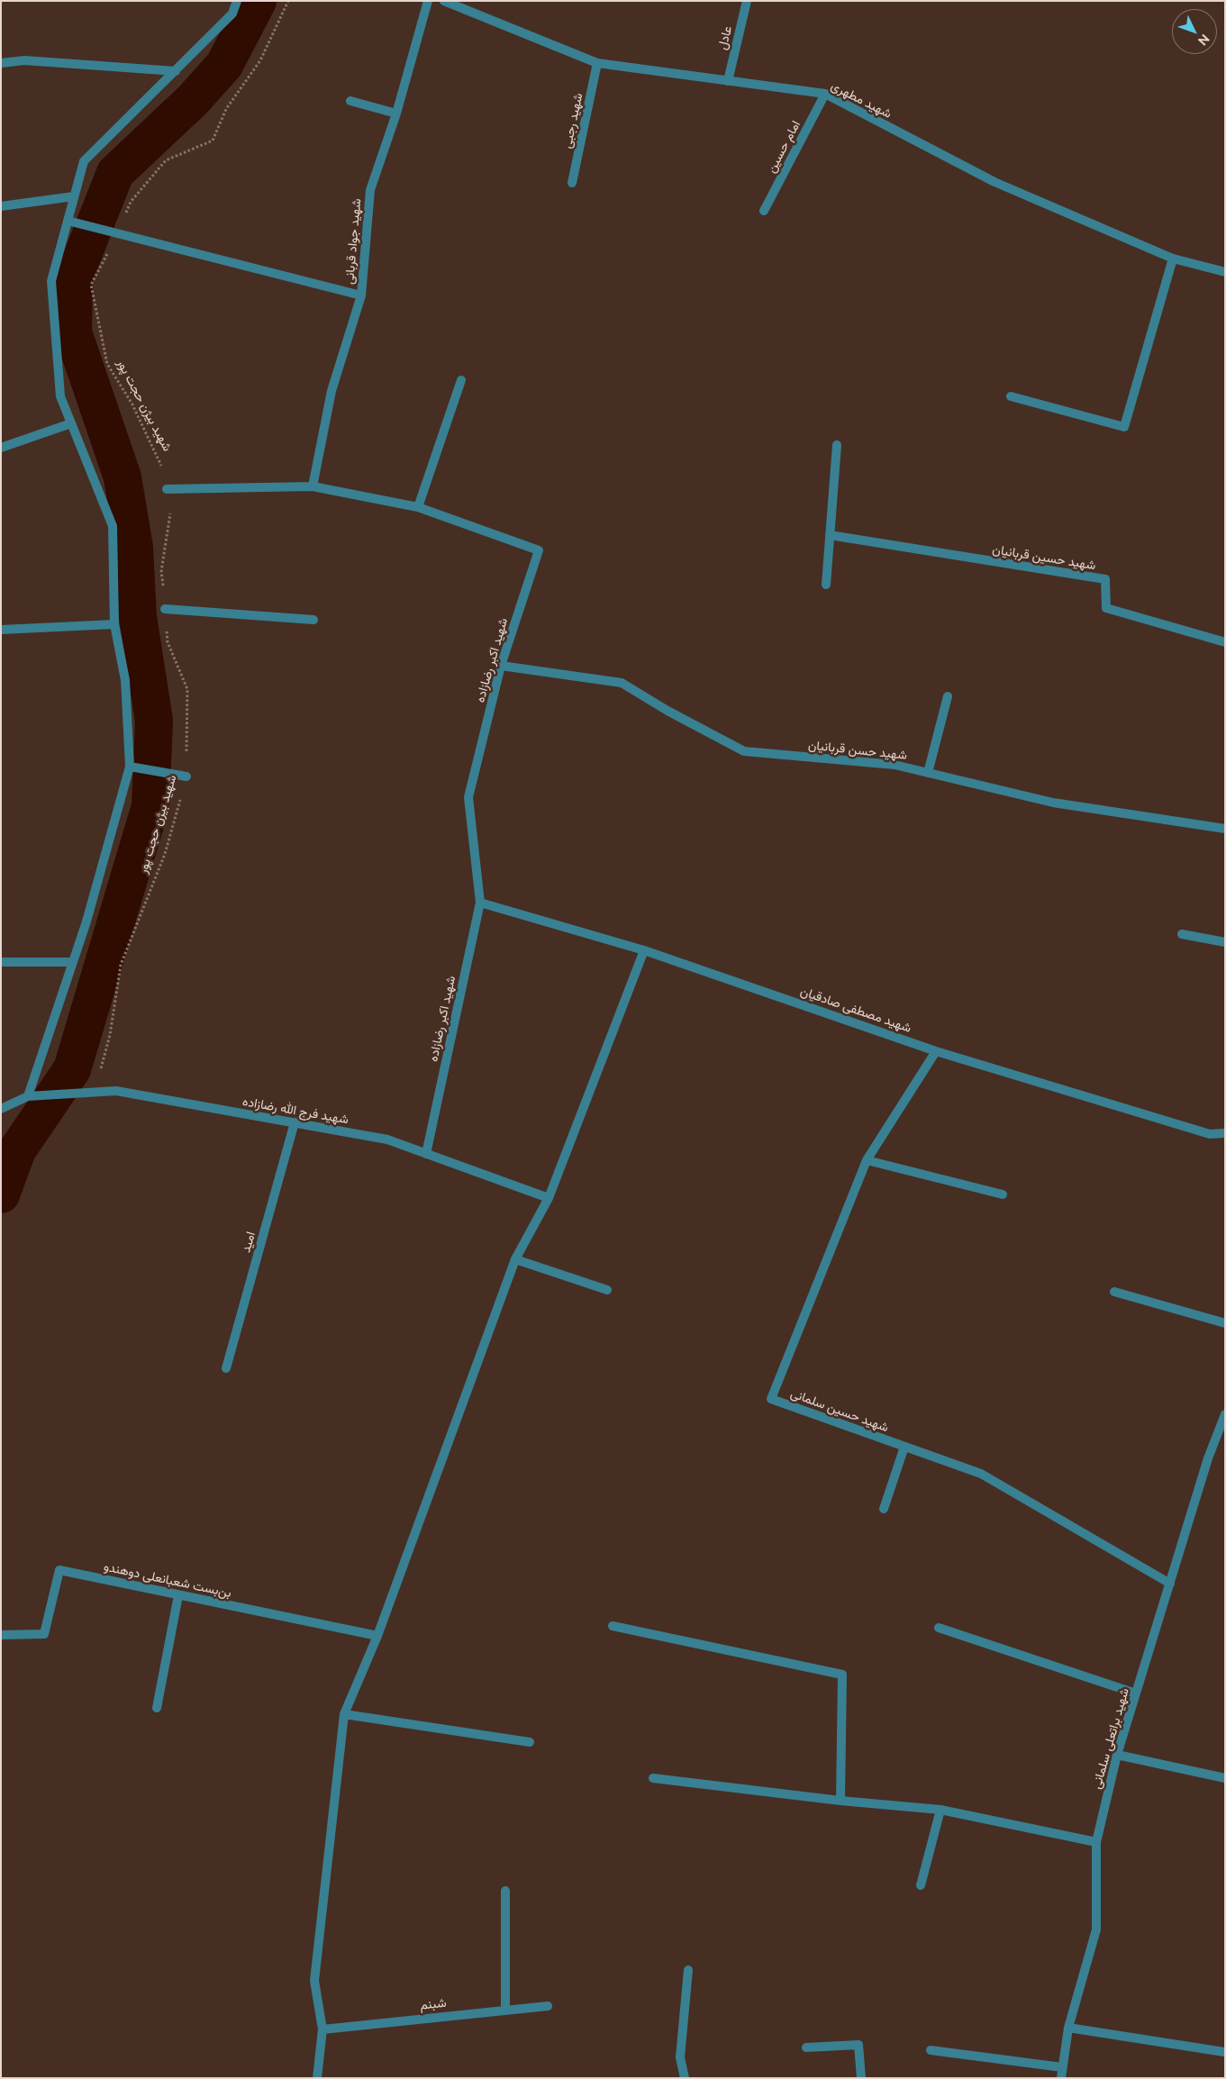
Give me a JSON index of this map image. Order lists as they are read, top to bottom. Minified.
{"streets":{"street":["عادل","شهید مطهری","شهید رجبی","امام حسین","شهید جواد قربانی","شهید حسین قربانیان","شهید اکبر رضازاده","شهید حسن قربانیان","شهید مصطفی صادقیان","شهید فرج الله رضازاده","امید","شهید حسین سلمانی","بن‌بست شعبانعلی دوهندو","شهید براتعلی سلمانی","شبنم"],"path":["شهید بیژن حجت پور"]},"crossings":[["عادل","شهید مطهری"],["شهید مطهری","شهید رجبی"],["شهید مطهری","امام حسین"],["شهید جواد قربانی","شهید اکبر رضازاده"],["شهید بیژن حجت پور","شهید اکبر رضازاده"],["شهید بیژن حجت پور","شهید فرج الله رضازاده"],["شهید اکبر رضازاده","شهید حسن قربانیان"],["شهید اکبر رضازاده","شهید مصطفی صادقیان"],["شهید اکبر رضازاده","شهید فرج الله رضازاده"],["شهید مصطفی صادقیان","شهید حسین سلمانی"],["شهید فرج الله رضازاده","امید"],["شهید حسین سلمانی","شهید براتعلی سلمانی"]],"north":"bottom right"}
